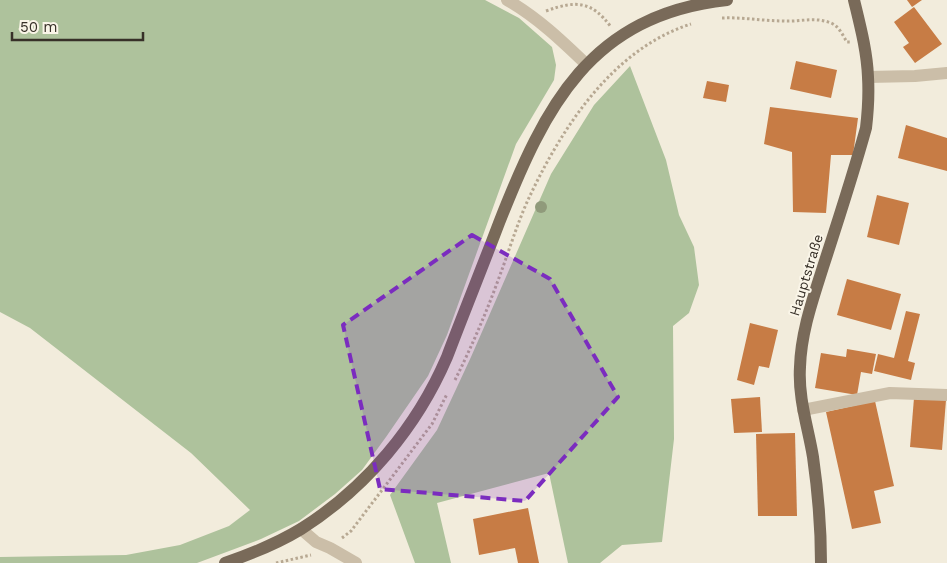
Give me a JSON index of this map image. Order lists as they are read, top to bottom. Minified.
{"streets":{"main road":["Hauptstraße"]},"scale_bar":"50 m"}
